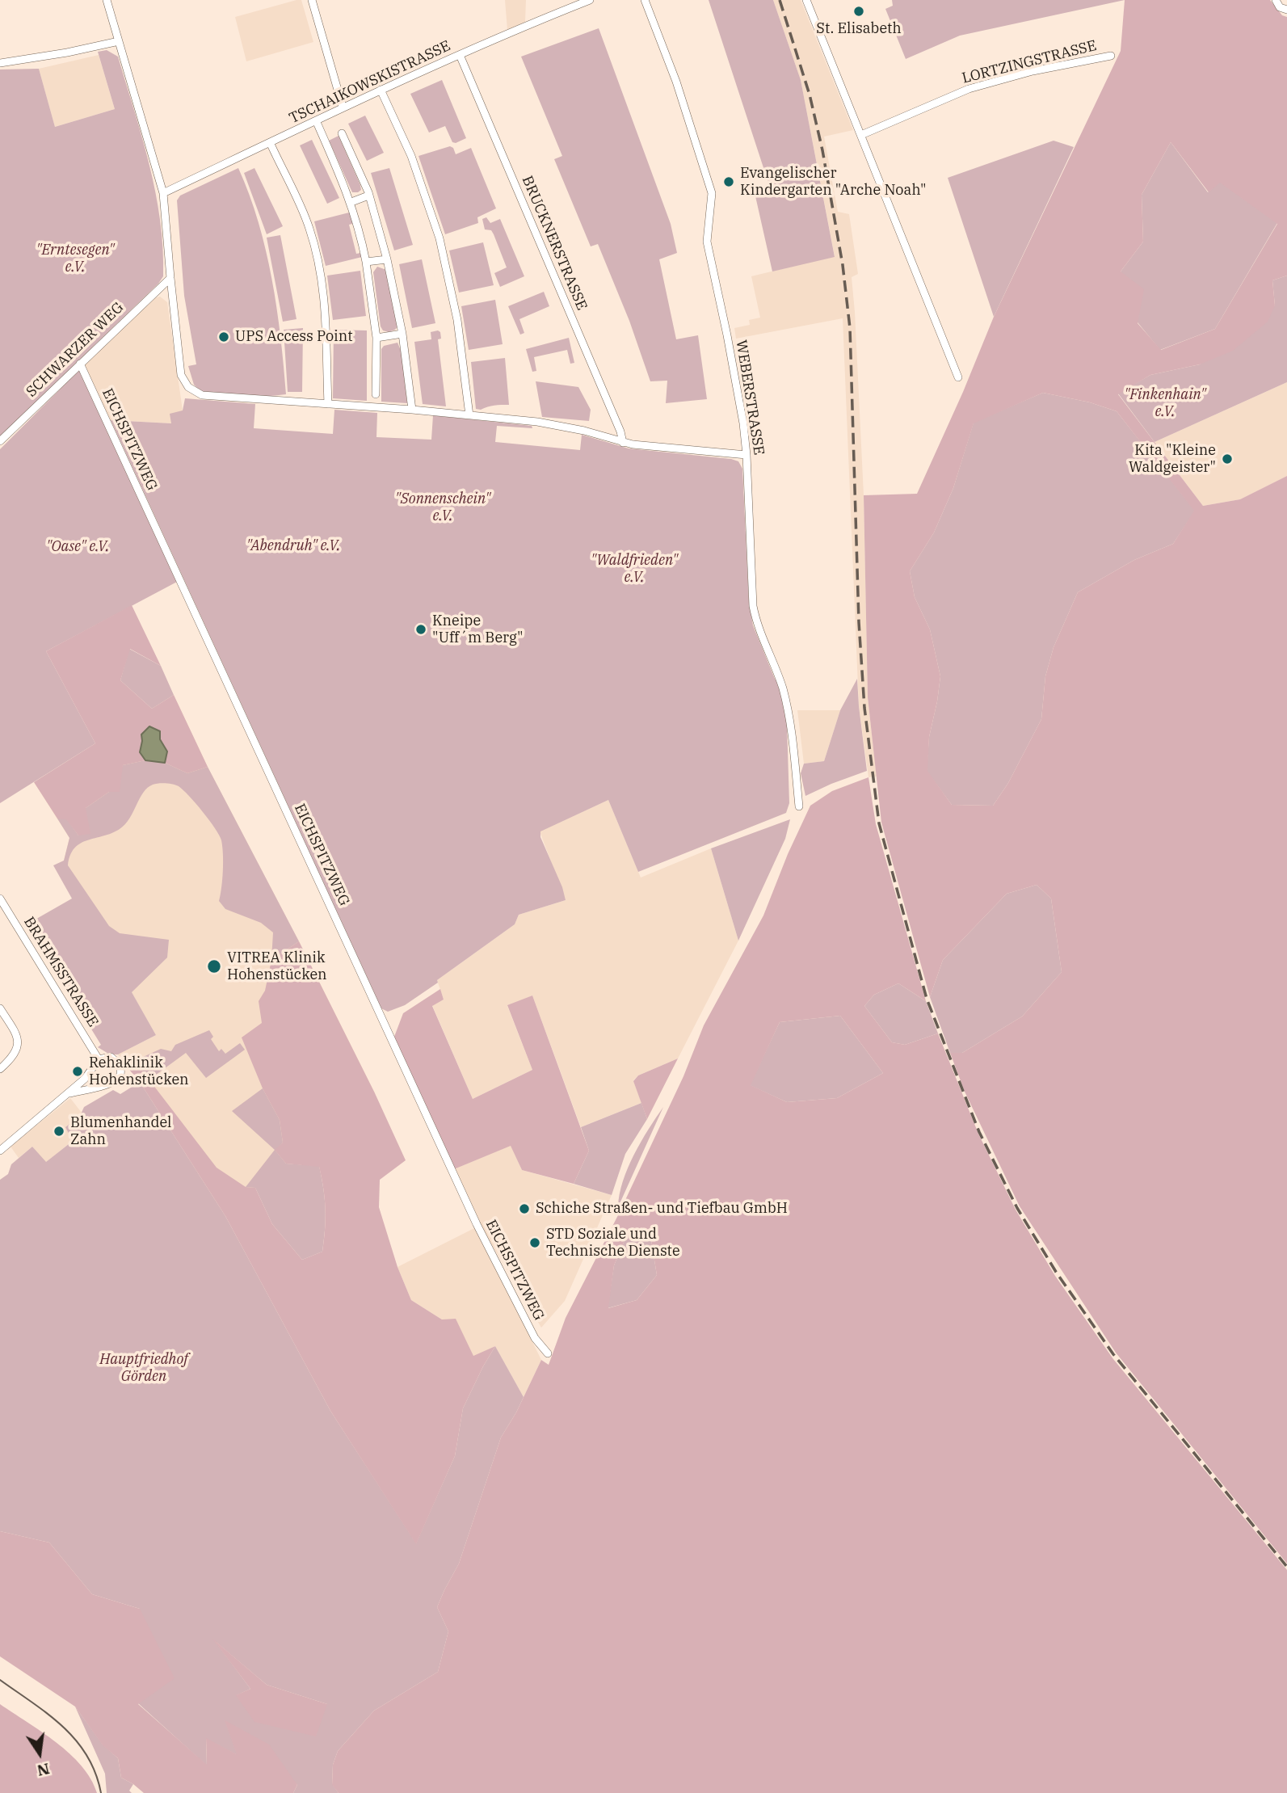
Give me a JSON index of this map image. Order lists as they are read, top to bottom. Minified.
{"streets":{"street":["LORTZINGSTRASSE","TSCHAIKOWSKISTRASSE","BRUCKNERSTRASSE","SCHWARZER WEG","WEBERSTRASSE","EICHSPITZWEG","BRAHMSSTRASSE"]},"crossings":[["TSCHAIKOWSKISTRASSE","BRUCKNERSTRASSE"],["SCHWARZER WEG","EICHSPITZWEG"]],"parks":["\"Erntesegen\" e.V.","\"Finkenhain\" e.V.","\"Sonnenschein\" e.V.","\"Abendruh\" e.V.","\"Oase\" e.V.","\"Waldfrieden\" e.V.","Hauptfriedhof Görden"],"places":["St. Elisabeth","Evangelischer Kindergarten \"Arche Noah\"","UPS Access Point","Kita \"Kleine Waldgeister\"","Kneipe \"Uff´m Berg\"","VITREA Klinik Hohenstücken","Rehaklinik Hohenstücken","Blumenhandel Zahn","Schiche Straßen- und Tiefbau GmbH","STD Soziale und Technische Dienste"],"north":"bottom"}
